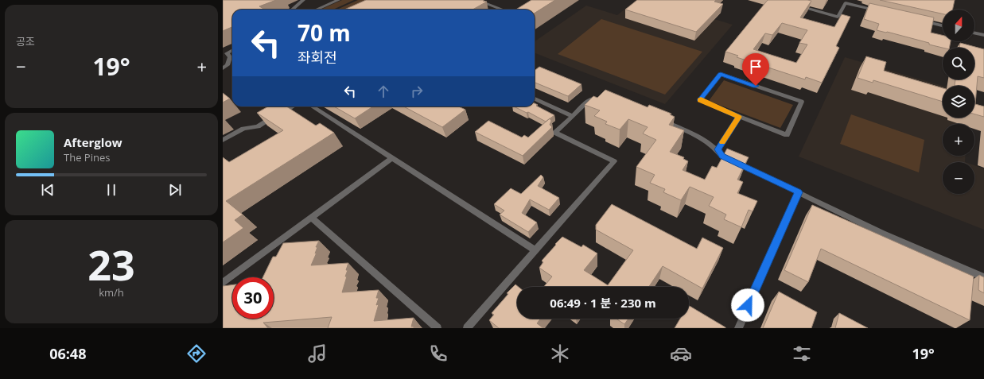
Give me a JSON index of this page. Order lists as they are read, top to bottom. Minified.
{"north":"top","page":{"tile":["공조",["23","km/h"]],"map_buttons":["+","−"],"turn":["70 m","좌회전"],"heat":["−","19°","+"],"song":["Afterglow","The Pines"],"limit":"30","trip":"06:49 · 1 분 · 230 m","tabs":["06:48","19°"]}}
